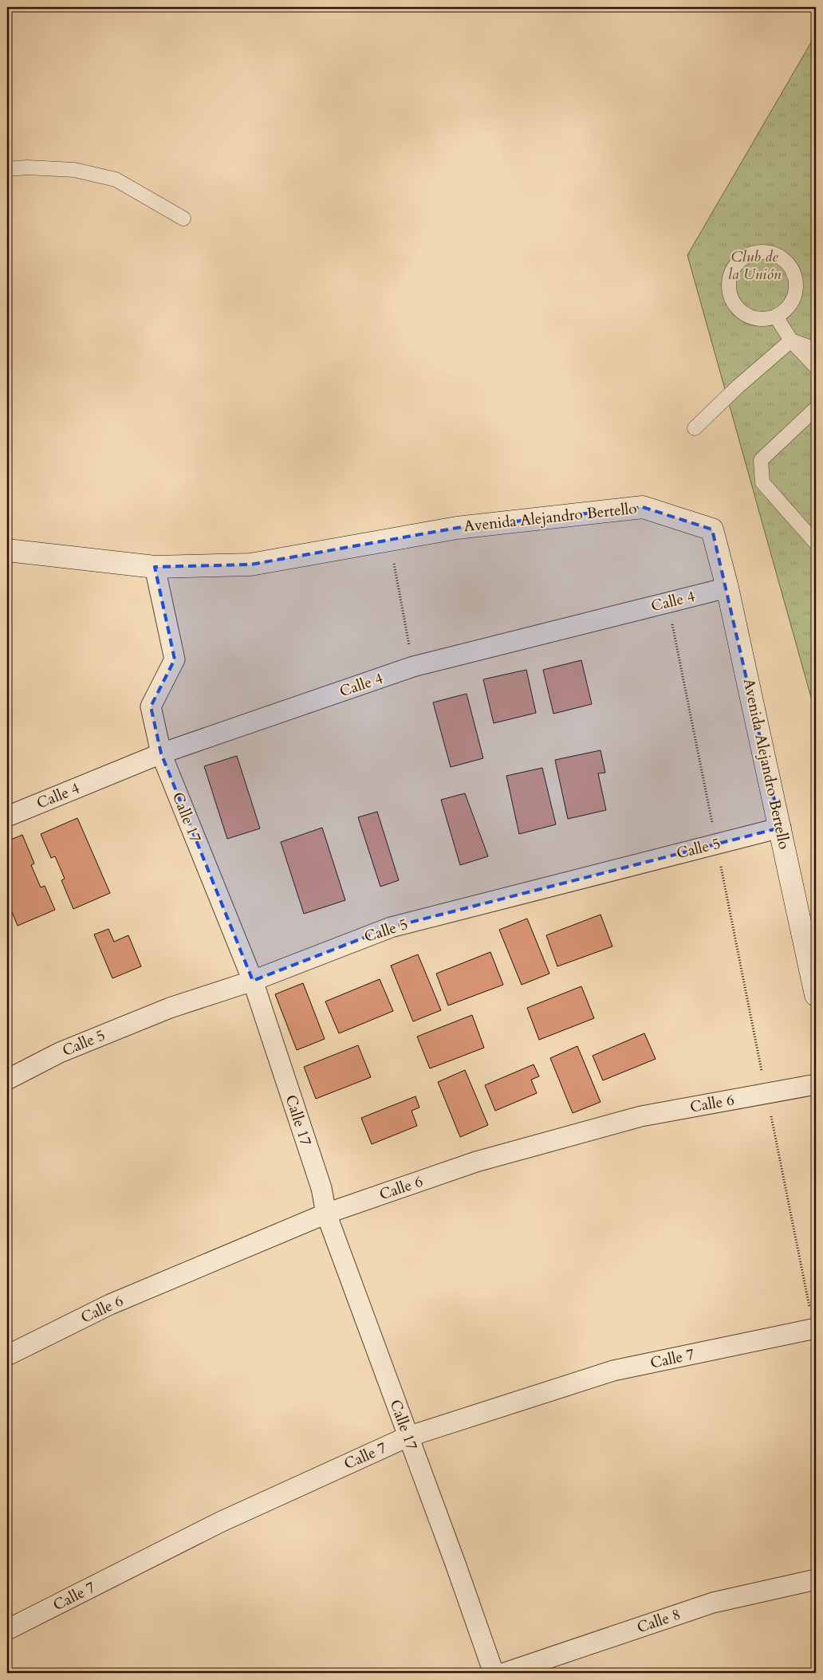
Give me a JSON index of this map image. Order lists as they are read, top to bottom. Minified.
{"streets":{"main road":["Avenida Alejandro Bertello"],"street":["Calle 4","Calle 17","Calle 5","Calle 6","Calle 7","Calle 8"]},"crossings":[["Avenida Alejandro Bertello","Calle 4"],["Avenida Alejandro Bertello","Calle 17"],["Avenida Alejandro Bertello","Calle 5"],["Calle 4","Calle 17"],["Calle 17","Calle 5"],["Calle 17","Calle 6"],["Calle 17","Calle 7"]],"parks":["Club de la Unión"]}
